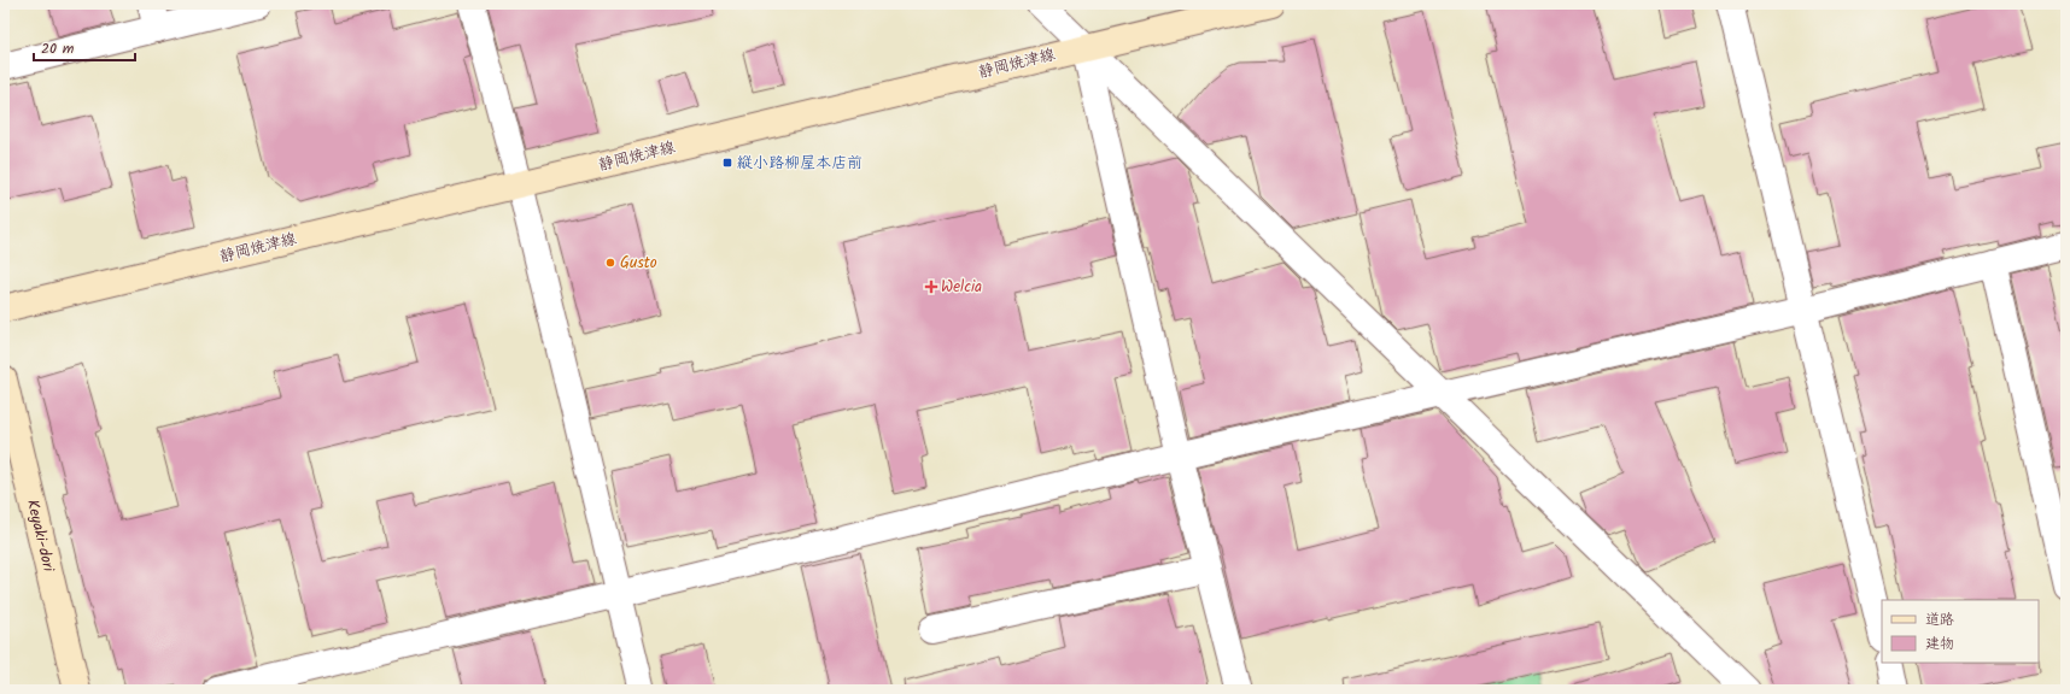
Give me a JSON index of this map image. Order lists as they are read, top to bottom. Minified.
{"streets":{"main road":["静岡焼津線","Keyaki-dori"]},"places":{"transit":["縦小路柳屋本店前"],"other":["Gusto"],"health":["Welcia"]},"legend":["道路","建物"],"scale_bar":"20 m"}
